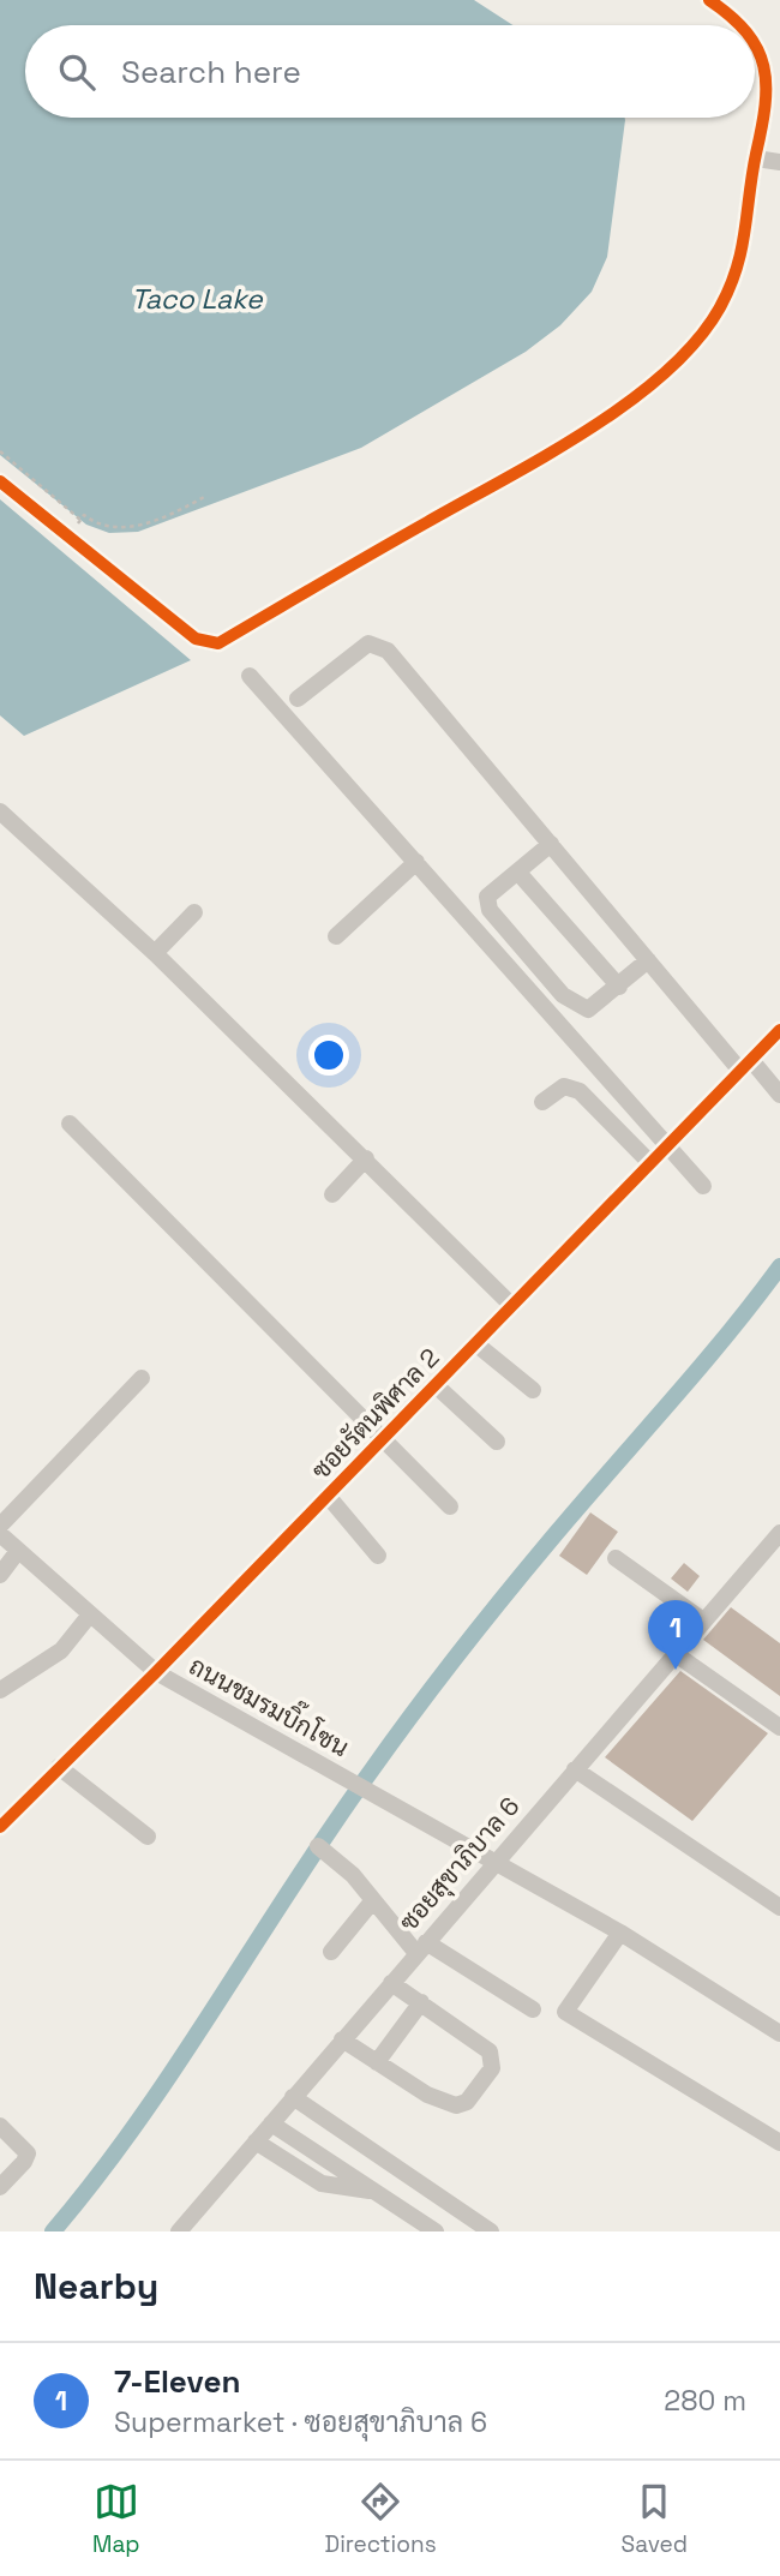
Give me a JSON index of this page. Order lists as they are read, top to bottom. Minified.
{"streets":{"street":["ซอยรัตนพิศาล 2","ถนนชมรมบิ๊กโซน","ซอยสุขาภิบาล 6"]},"crossings":[["ซอยรัตนพิศาล 2","ถนนชมรมบิ๊กโซน"],["ถนนชมรมบิ๊กโซน","ซอยสุขาภิบาล 6"]],"water":["Taco Lake"],"page":{"search":"Search here","pins":"1","heading":"Nearby","list":[{"mark":"1","name":"7-Eleven","note":"Supermarket · ซอยสุขาภิบาล 6","value":"280 m"}],"nav":["Map","Directions","Saved"]}}
